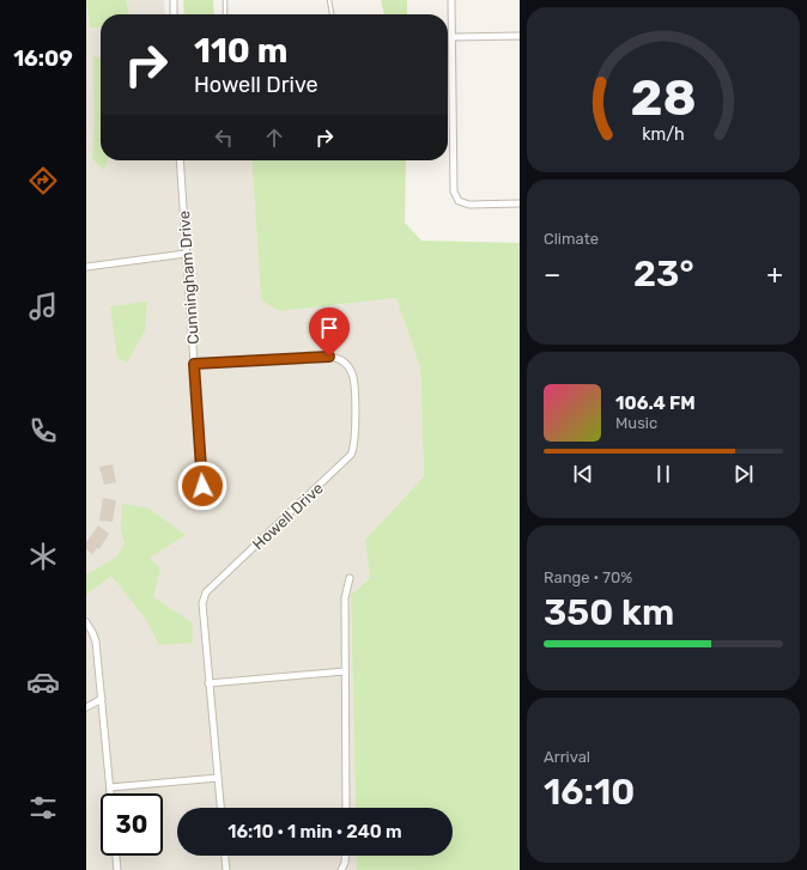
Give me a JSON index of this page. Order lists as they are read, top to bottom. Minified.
{"streets":{"street":["Cunningham Drive","Howell Drive"]},"crossings":[["Cunningham Drive","Howell Drive"]],"page":{"tabs":"16:09","turn":["110 m","Howell Drive"],"tile":["Climate",["Range · 70%","350 km"],["Arrival","16:10"]],"heat":["−","23°","+"],"song":["106.4 FM","Music"],"limit":"30","trip":"16:10 · 1 min · 240 m","gauge":["28","km/h"]}}
